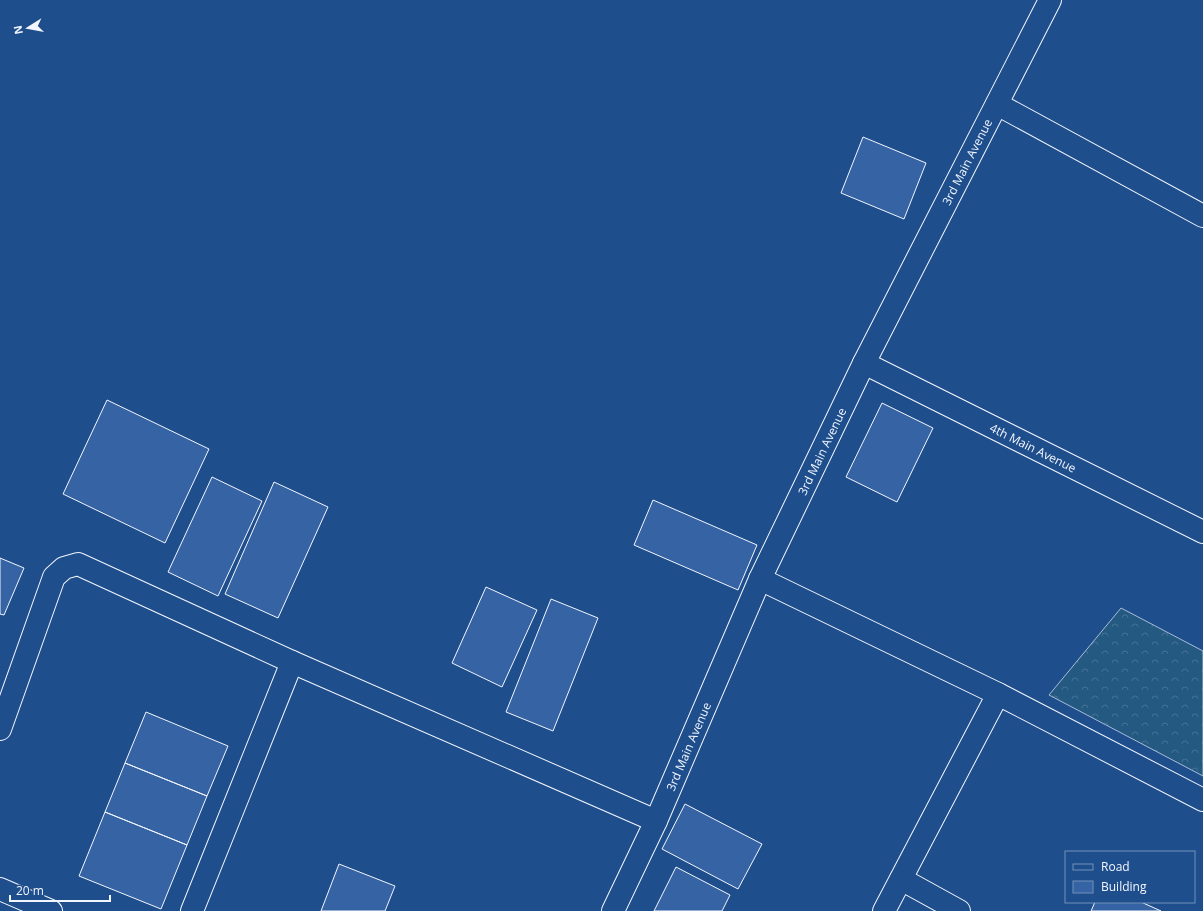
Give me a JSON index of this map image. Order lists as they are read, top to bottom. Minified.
{"streets":{"street":["3rd Main Avenue","4th Main Avenue"]},"crossings":[["3rd Main Avenue","4th Main Avenue"]],"legend":["Road","Building"],"scale_bar":"20 m","north":"left"}
